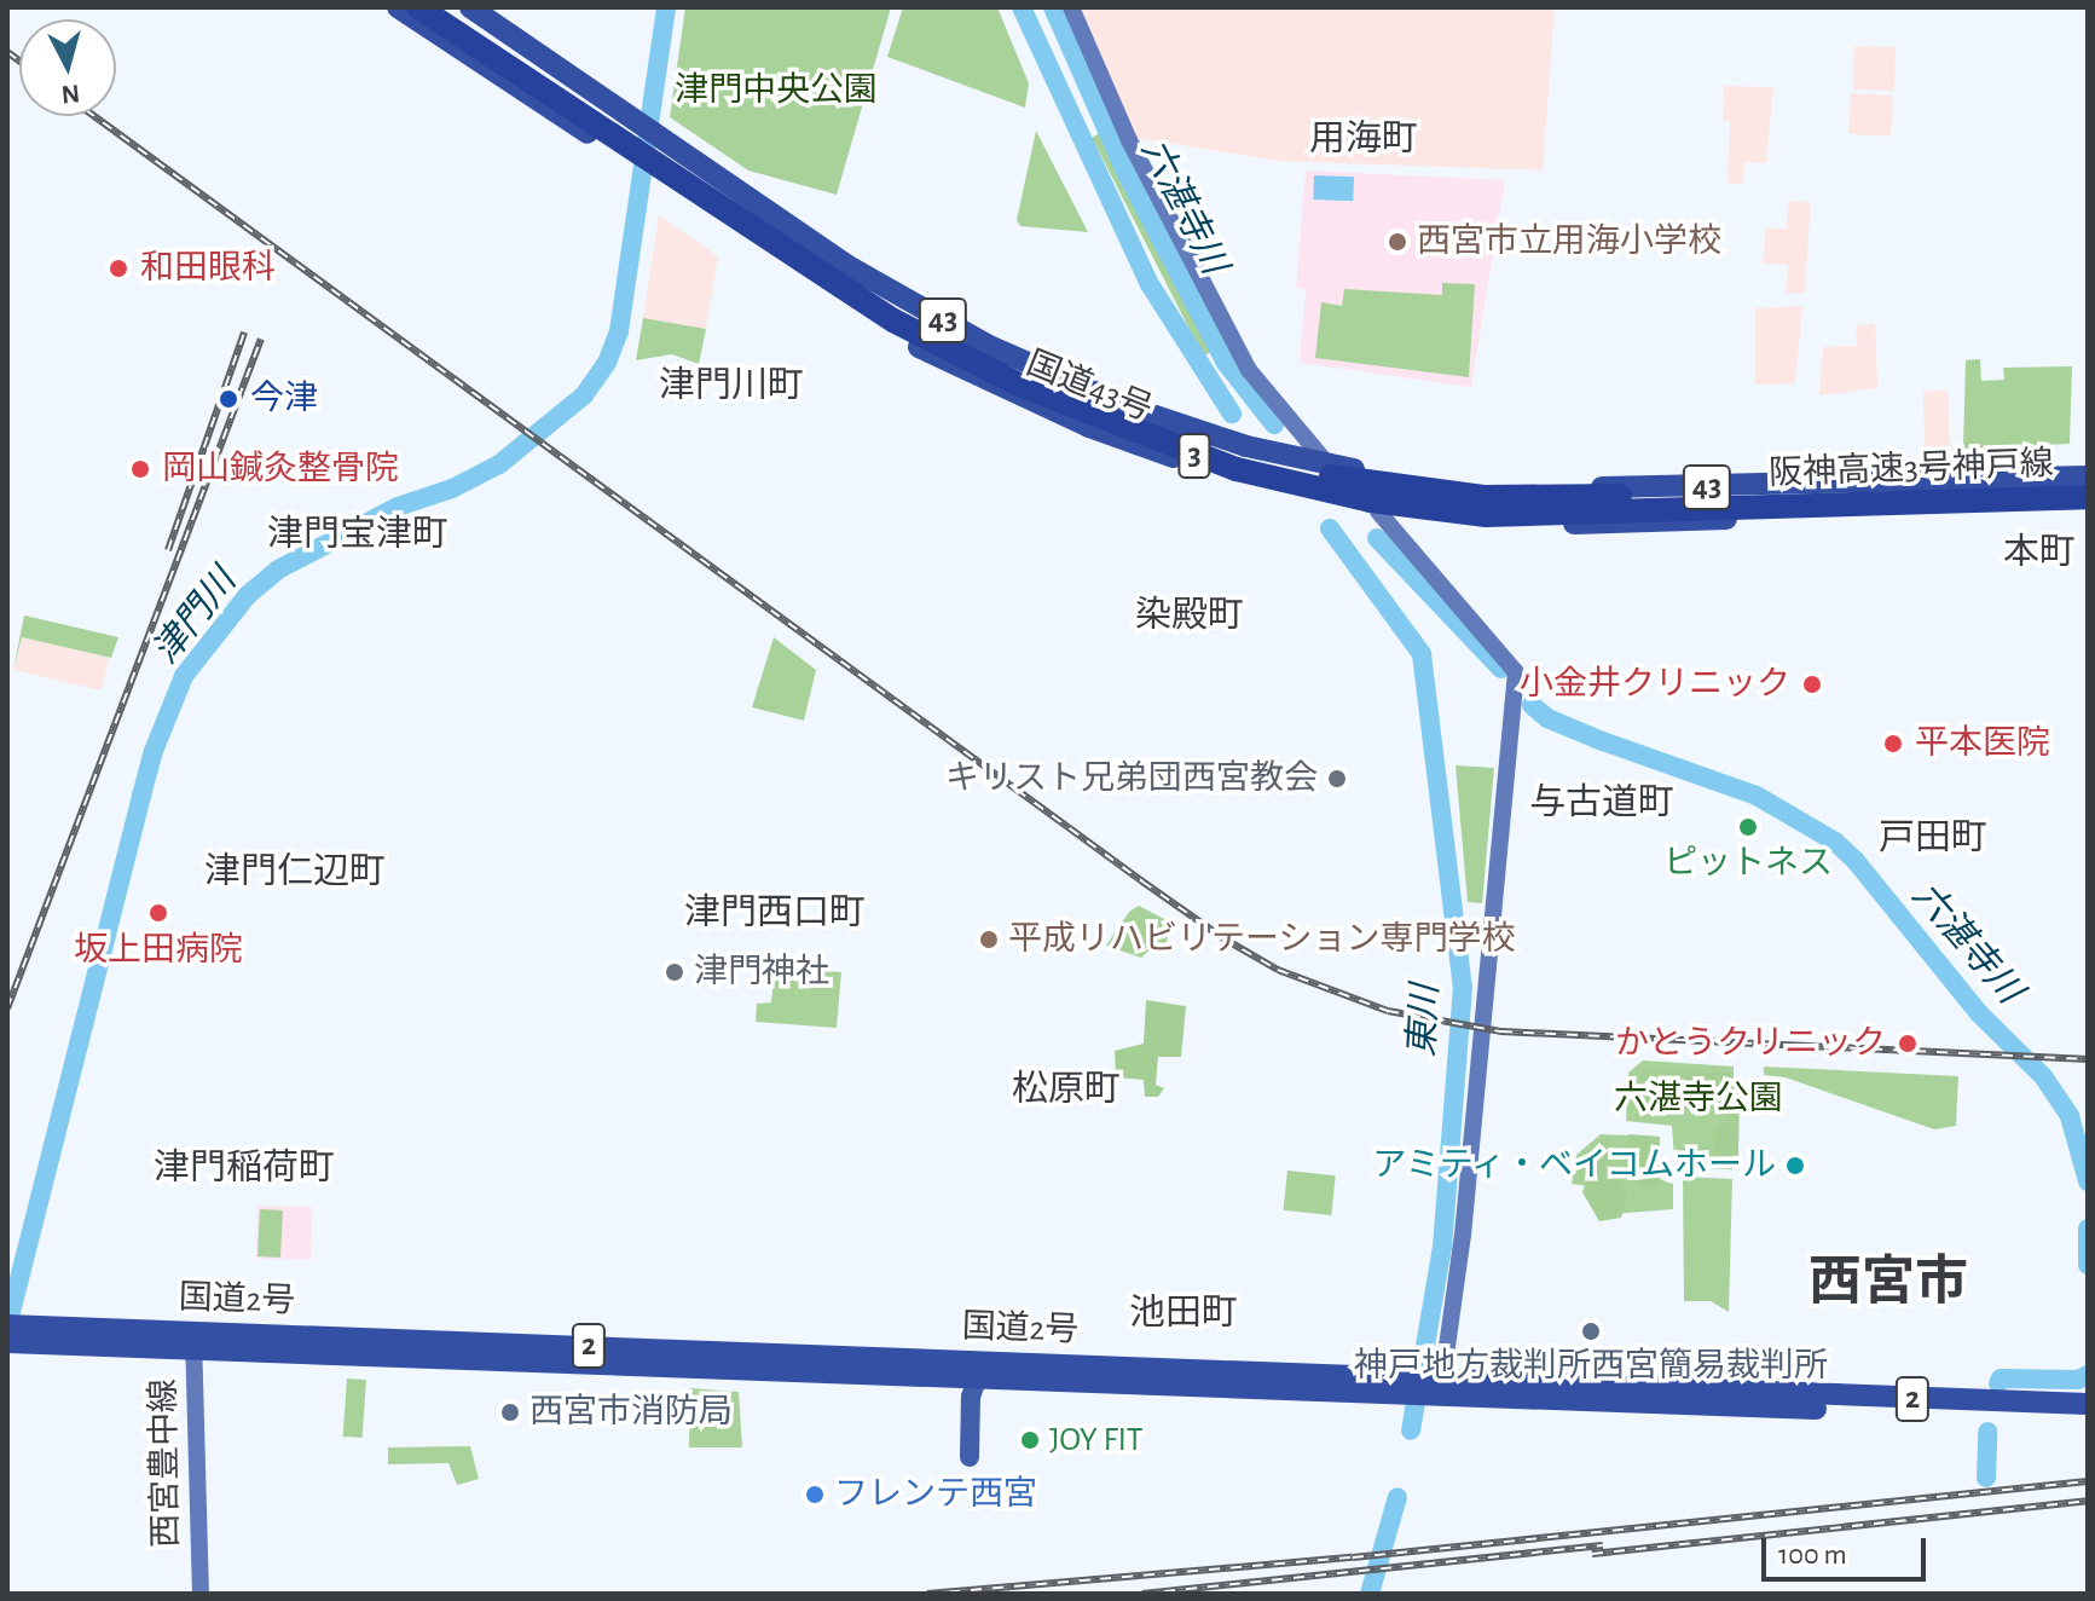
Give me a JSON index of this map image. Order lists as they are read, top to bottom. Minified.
{"streets":{"highway":["43","国道43号","3","阪神高速3号神戸線","国道2号","2"],"main road":["西宮豊中線"]},"crossings":[["国道43号","阪神高速3号神戸線"],["国道2号","西宮豊中線"]],"districts":["用海町","津門川町","津門宝津町","本町","染殿町","与古道町","戸田町","津門仁辺町","津門西口町","松原町","津門稲荷町","西宮市","池田町"],"water":["六湛寺川","津門川","東川"],"parks":["津門中央公園","六湛寺公園"],"places":["西宮市立用海小学校","和田眼科","今津","岡山鍼灸整骨院","小金井クリニック","平本医院","キリスト兄弟団西宮教会","ピットネス","坂上田病院","平成リハビリテーション専門学校","津門神社","かとうクリニック","アミティ・ベイコムホール","神戸地方裁判所西宮簡易裁判所","西宮市消防局","JOY FIT","フレンテ西宮"],"scale_bar":"100 m","north":"bottom"}
